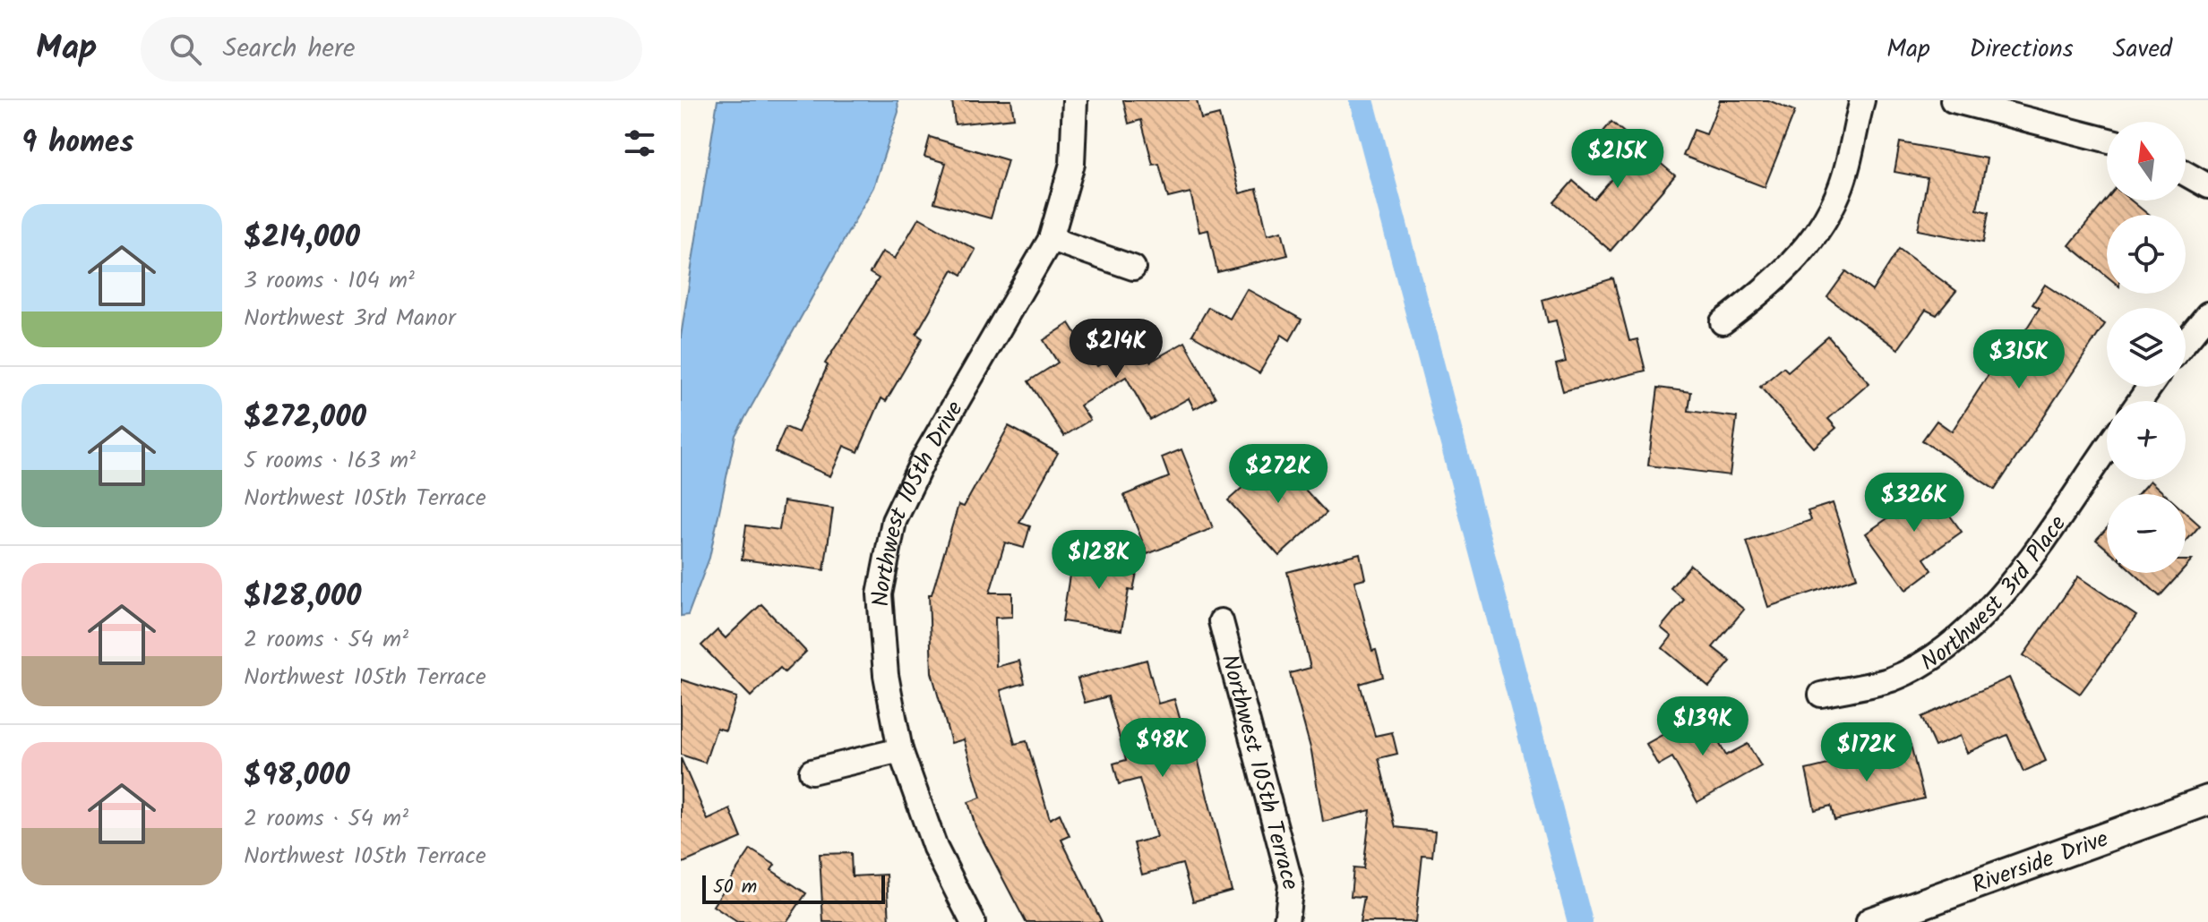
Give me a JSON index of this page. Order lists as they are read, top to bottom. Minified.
{"streets":{"street":["Northwest 105th Drive","Northwest 3rd Place","Northwest 105th Terrace","Riverside Drive"]},"scale_bar":"50 m","north":"top","page":{"header":"Map","search":"Search here","nav":["Map","Directions","Saved"],"heading":"9 homes","map_buttons":["+","−"],"price":["$215K","$214K","$315K","$272K","$326K","$128K","$139K","$98K","$172K"],"list":[{"name":"$214,000","note":"3 rooms · 104 m² · Northwest 3rd Manor"},{"name":"$272,000","note":"5 rooms · 163 m² · Northwest 105th Terrace"},{"name":"$128,000","note":"2 rooms · 54 m² · Northwest 105th Terrace"},{"name":"$98,000","note":"2 rooms · 54 m² · Northwest 105th Terrace"}],"scale":"50 m"}}
